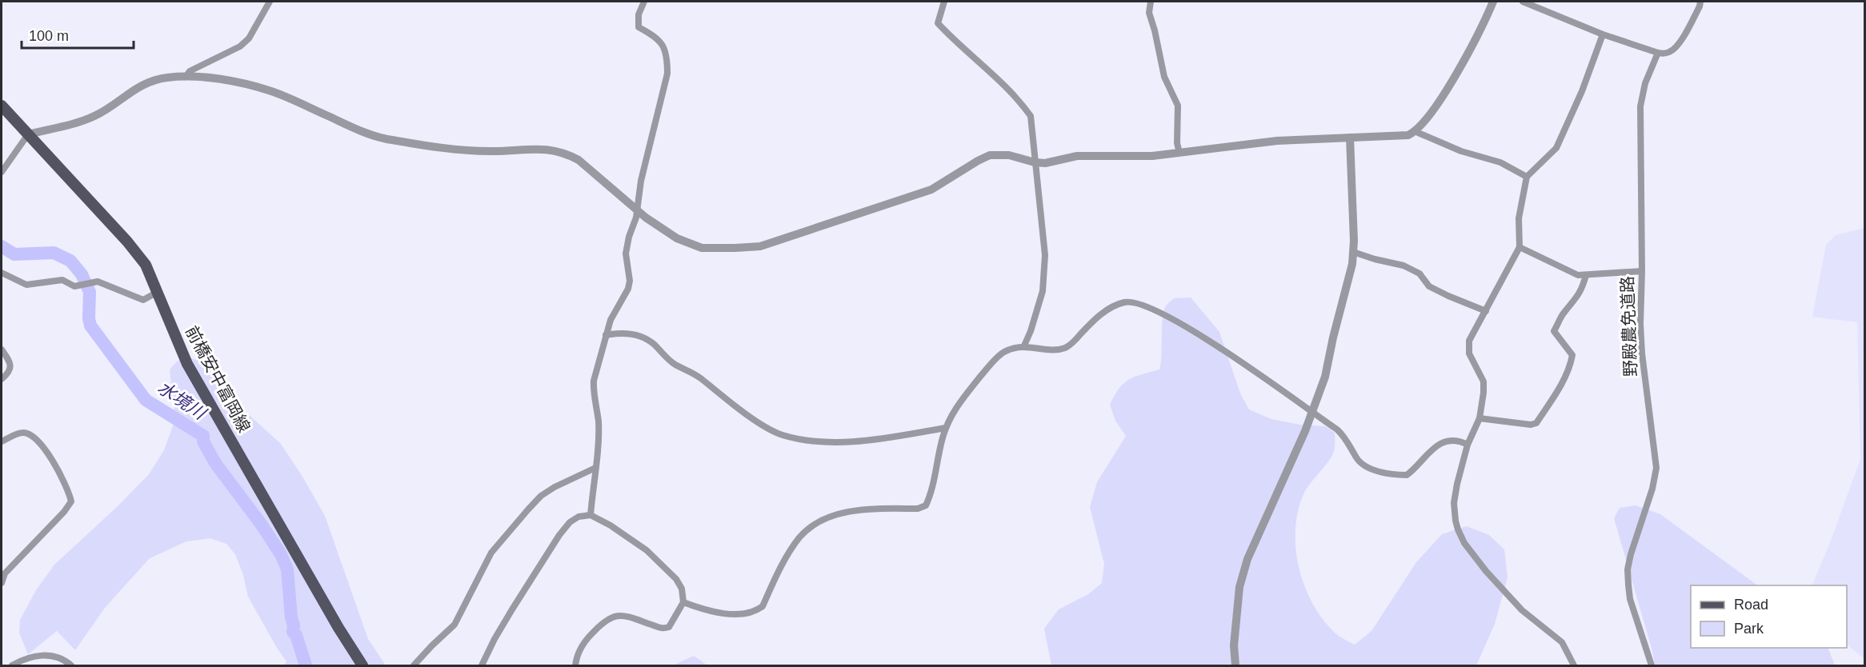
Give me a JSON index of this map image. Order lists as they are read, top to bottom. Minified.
{"streets":{"main road":["前橋安中富岡線"],"street":["野殿農免道路"]},"water":["水境川"],"legend":["Road","Park"],"scale_bar":"100 m"}
